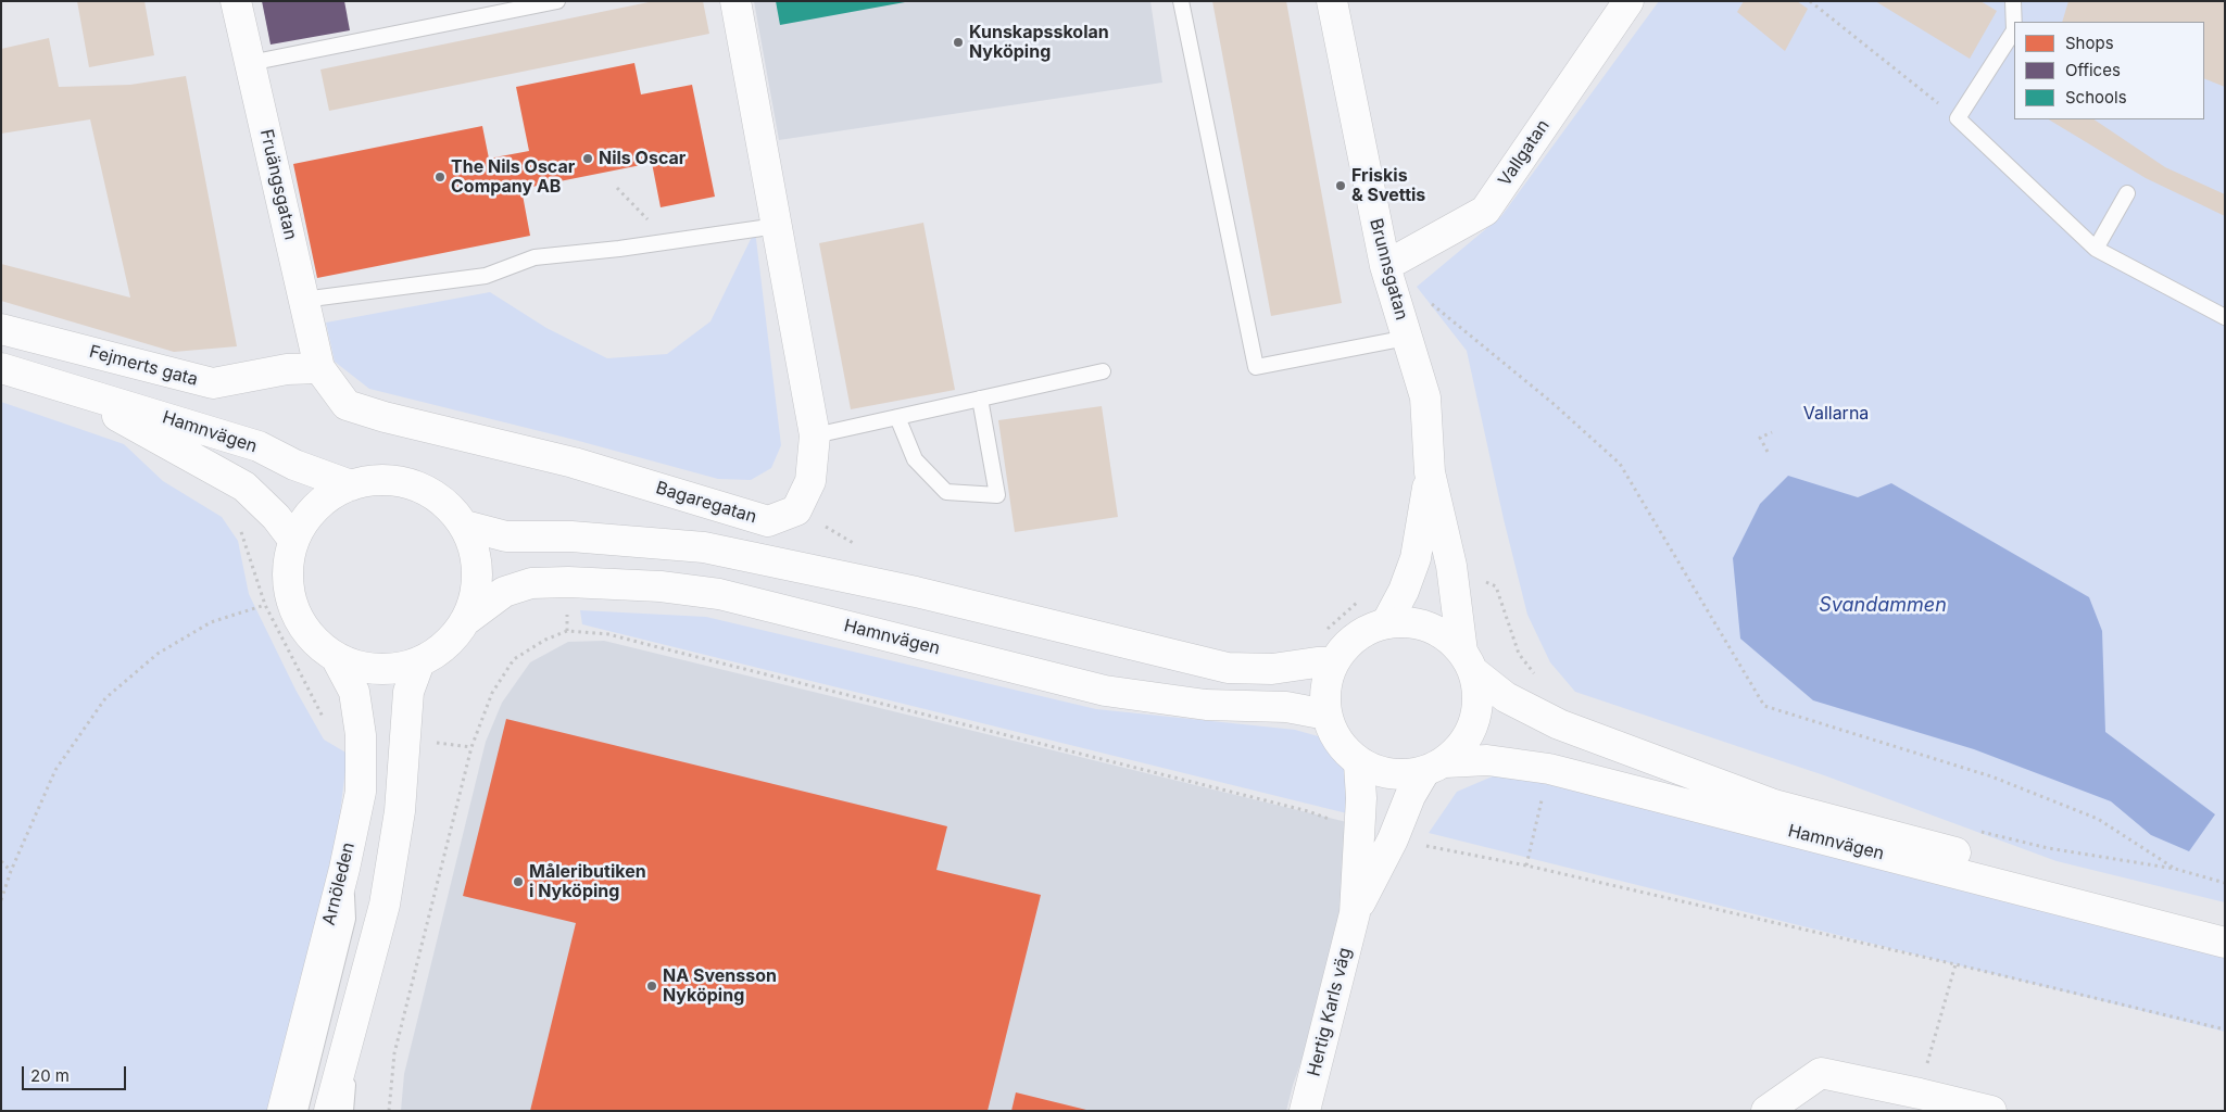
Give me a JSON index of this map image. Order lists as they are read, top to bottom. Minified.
{"streets":{"main road":["Vallgatan","Fruängsgatan","Brunnsgatan","Fejmerts gata","Hamnvägen","Bagaregatan","Arnöleden","Hertig Karls väg"]},"crossings":[["Vallgatan","Brunnsgatan"],["Fruängsgatan","Fejmerts gata"],["Fruängsgatan","Bagaregatan"],["Brunnsgatan","Hamnvägen"],["Brunnsgatan","Hertig Karls väg"],["Fejmerts gata","Bagaregatan"],["Hamnvägen","Arnöleden"],["Hamnvägen","Hertig Karls väg"]],"water":["Svandammen"],"parks":["Vallarna"],"places":["Kunskapsskolan Nyköping","Nils Oscar","The Nils Oscar Company AB","Friskis & Svettis","Måleributiken i Nyköping","NA Svensson Nyköping"],"legend":["Shops","Offices","Schools"],"scale_bar":"20 m"}
